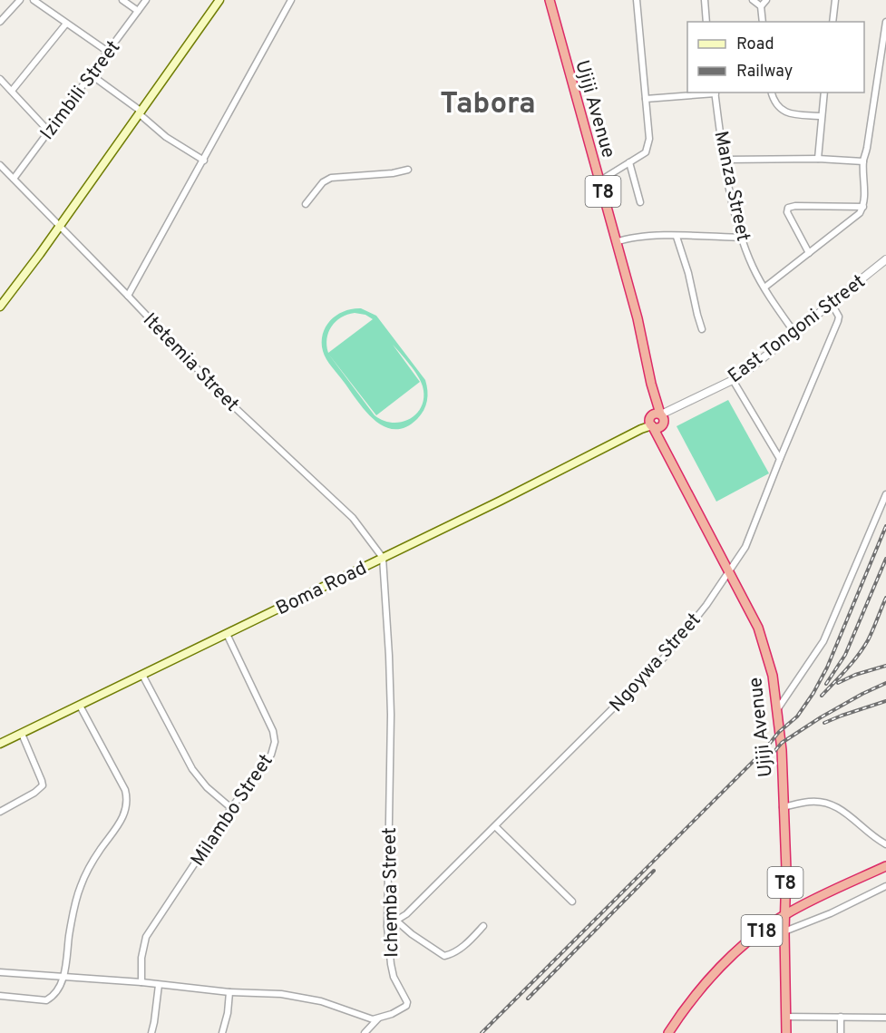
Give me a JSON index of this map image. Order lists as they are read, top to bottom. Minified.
{"streets":{"highway":["Ujiji Avenue","T8","T18"],"main road":["Boma Road"],"street":["Izimbili Street","Manza Street","East Tongoni Street","Itetemia Street","Ngoywa Street","Milambo Street","Ichemba Street"]},"crossings":[["Izimbili Street","Itetemia Street"],["Ujiji Avenue","East Tongoni Street"],["Ujiji Avenue","Boma Road"],["Ujiji Avenue","Ngoywa Street"],["Ujiji Avenue","T18"],["Manza Street","East Tongoni Street"],["East Tongoni Street","Boma Road"],["East Tongoni Street","Ngoywa Street"],["Itetemia Street","Boma Road"],["Itetemia Street","Ichemba Street"],["Boma Road","Milambo Street"],["Boma Road","Ichemba Street"],["Ngoywa Street","Ichemba Street"]],"districts":["Tabora"],"legend":["Road","Railway"]}
